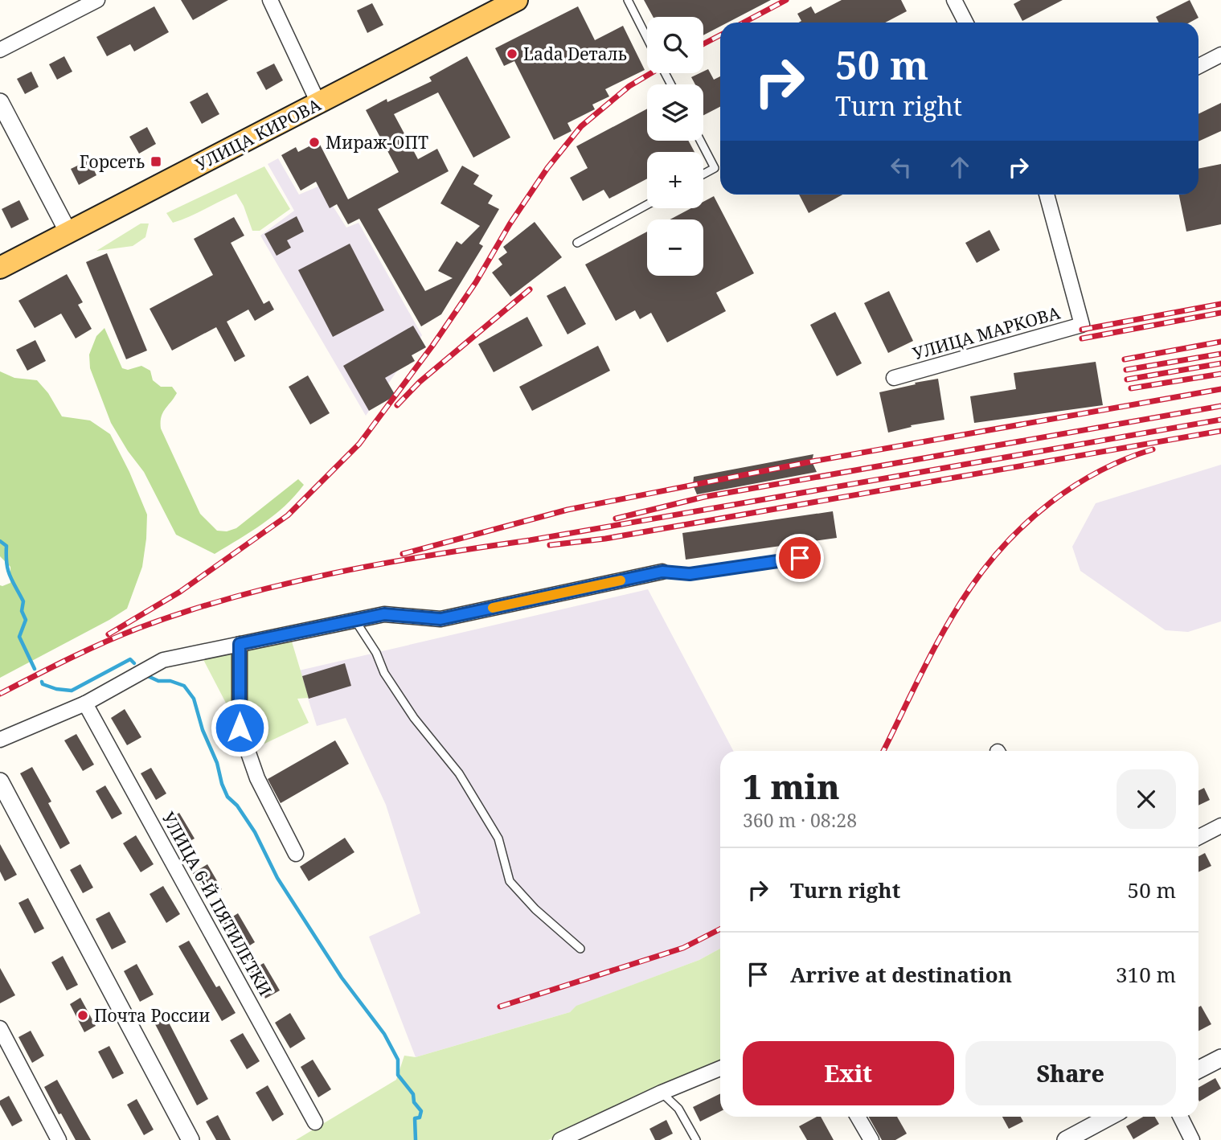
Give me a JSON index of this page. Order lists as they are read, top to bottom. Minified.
{"streets":{"main road":["УЛИЦА КИРОВА"],"street":["УЛИЦА МАРКОВА","УЛИЦА 6-Й ПЯТИЛЕТКИ"]},"places":{"other":["Lada Dеталь","Мираж-ОПТ","Почта России"],"transit":["Горсеть"]},"page":{"map_buttons":["+","−"],"turn":["50 m","Turn right"],"heading":["1 min","360 m · 08:28"],"list":[{"name":"Turn right","value":"50 m"},{"name":"Arrive at destination","value":"310 m"}],"buttons":["Exit","Share"]}}
